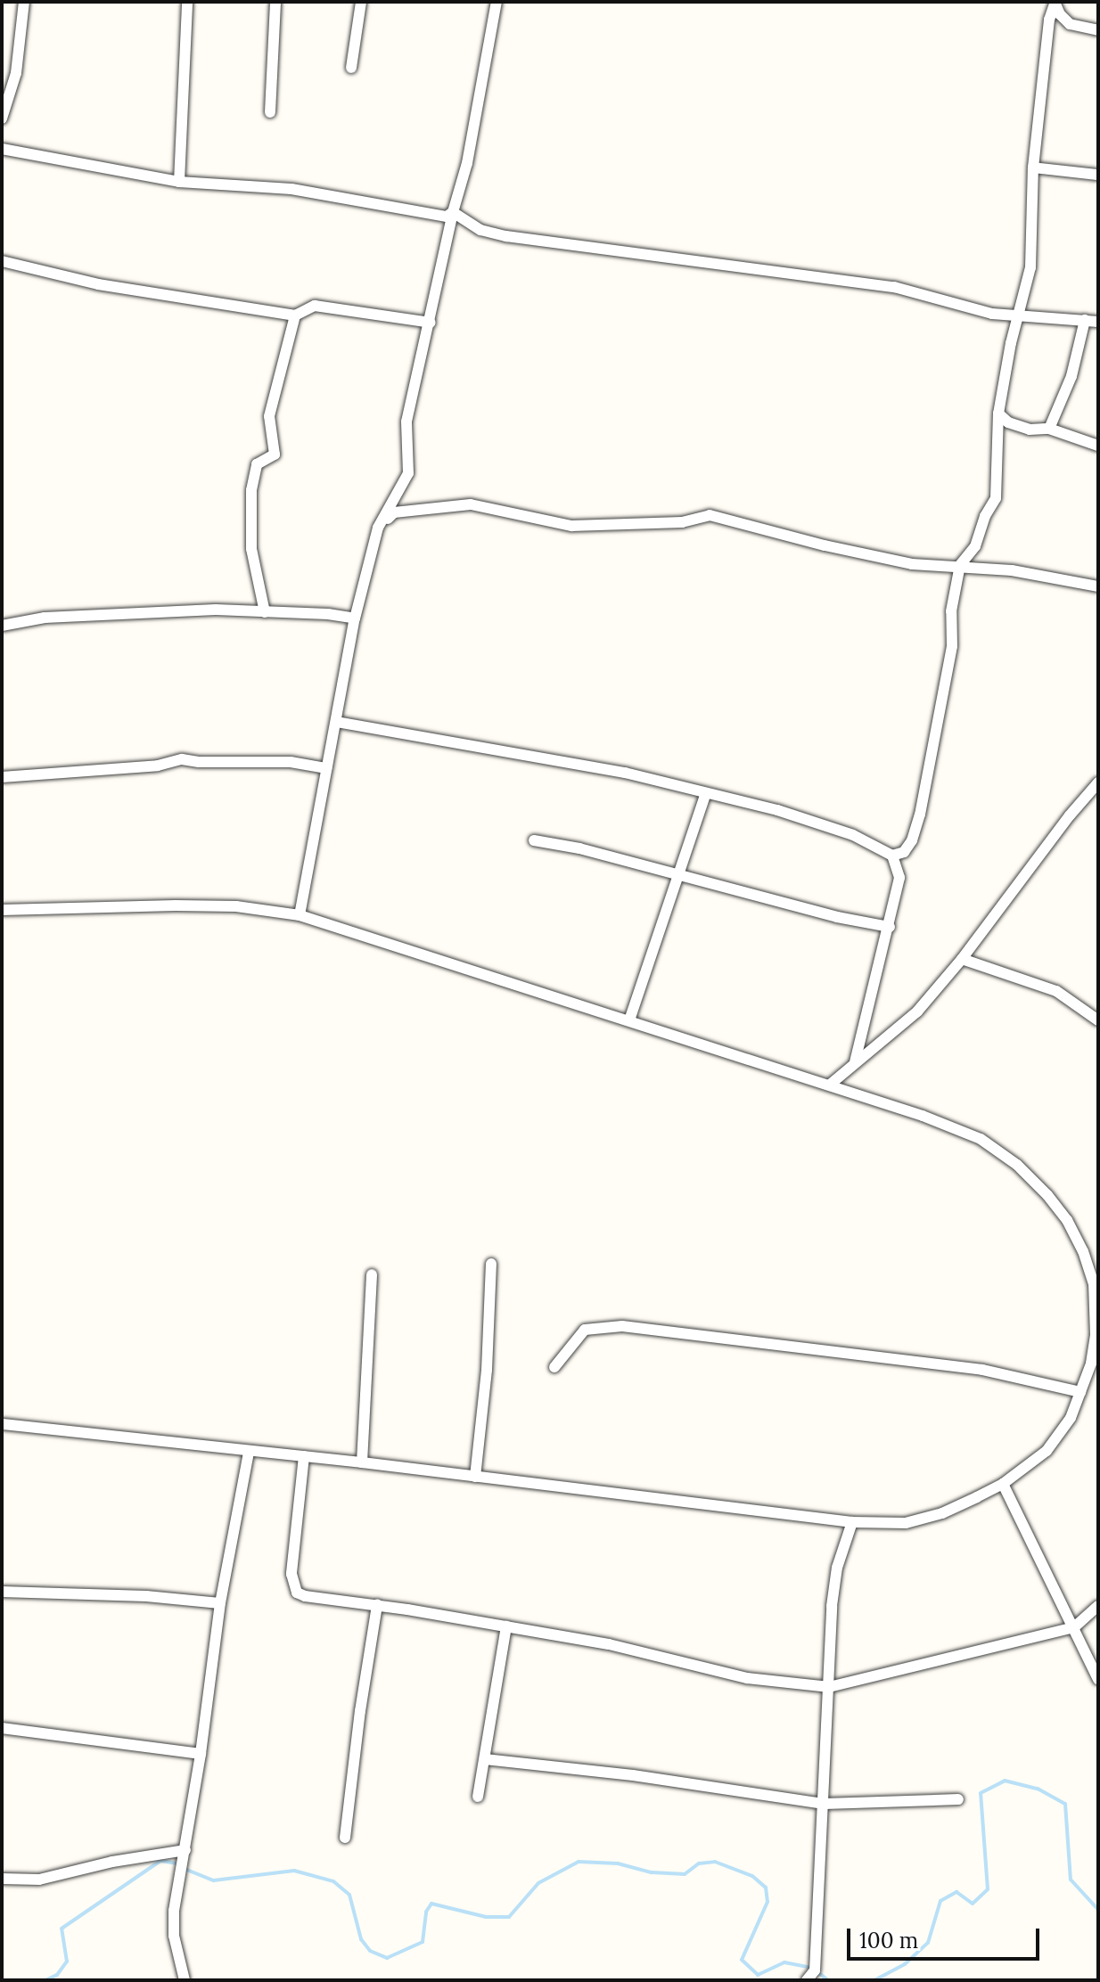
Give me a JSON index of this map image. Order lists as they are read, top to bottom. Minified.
{"scale_bar":"100 m"}
